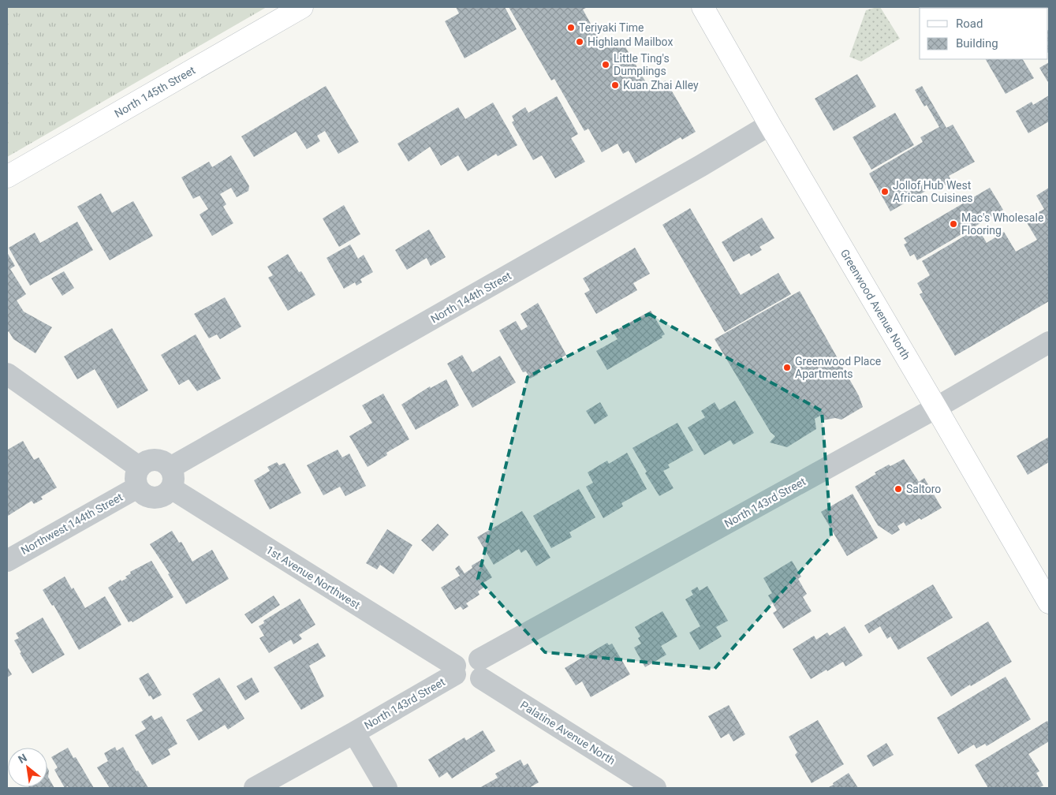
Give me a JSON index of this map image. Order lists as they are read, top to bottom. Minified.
{"streets":{"main road":["North 145th Street","Greenwood Avenue North"],"street":["North 144th Street","North 143rd Street","Northwest 144th Street","1st Avenue Northwest","Palatine Avenue North"]},"crossings":[["North 144th Street","Greenwood Avenue North"],["North 144th Street","Northwest 144th Street"],["North 144th Street","1st Avenue Northwest"],["Greenwood Avenue North","North 143rd Street"],["North 143rd Street","1st Avenue Northwest"],["North 143rd Street","Palatine Avenue North"],["Northwest 144th Street","1st Avenue Northwest"]],"places":["Teriyaki Time","Highland Mailbox","Little Ting's Dumplings","Kuan Zhai Alley","Jollof Hub West African Cuisines","Mac's Wholesale Flooring","Greenwood Place Apartments","Saltoro"],"legend":["Road","Building"],"north":"top left"}
